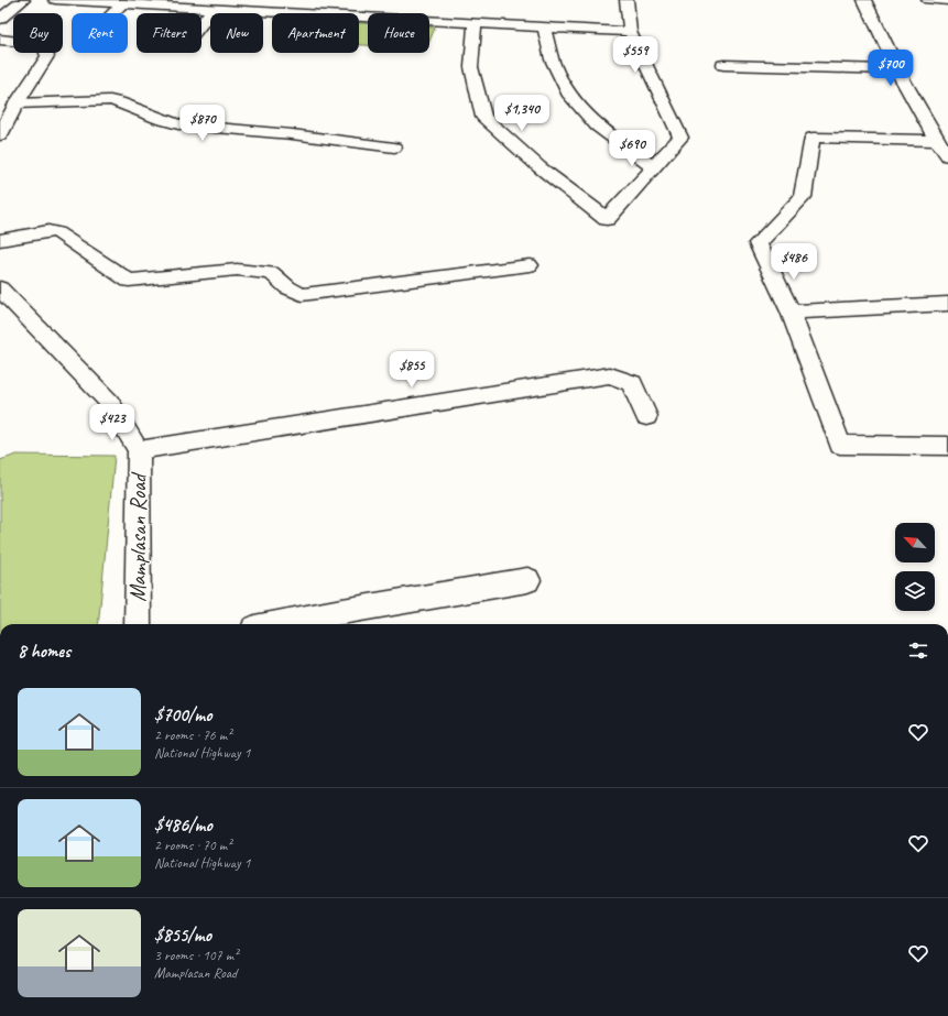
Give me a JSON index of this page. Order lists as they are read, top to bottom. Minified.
{"streets":{"main road":["Mamplasan Road"]},"north":"top left","page":{"chip":["Buy","Rent","Filters","New","Apartment","House"],"price":["$559","$700","$1,340","$870","$690","$486","$855","$423"],"heading":"8 homes","list":[{"name":"$700/mo","note":"2 rooms · 76 m² · National Highway 1"},{"name":"$486/mo","note":"2 rooms · 70 m² · National Highway 1"},{"name":"$855/mo","note":"3 rooms · 107 m² · Mamplasan Road"}]}}
